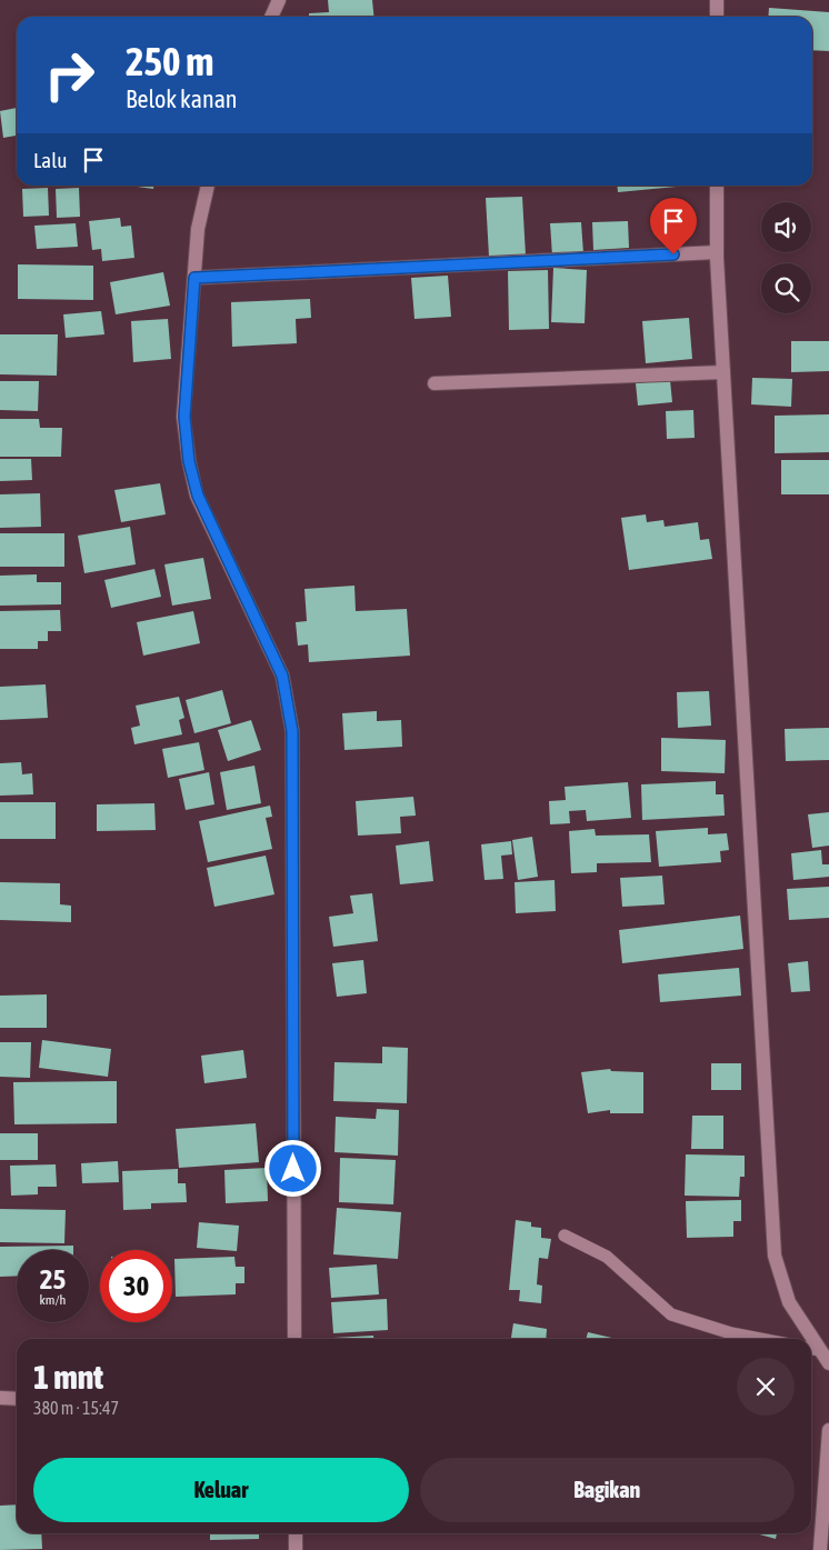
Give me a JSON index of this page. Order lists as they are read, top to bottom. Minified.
{"page":{"turn":["250 m","Belok kanan"],"then":"Lalu","speed":"25 km/h","limit":"30","heading":["1 mnt","380 m · 15:47"],"buttons":["Keluar","Bagikan"]}}
